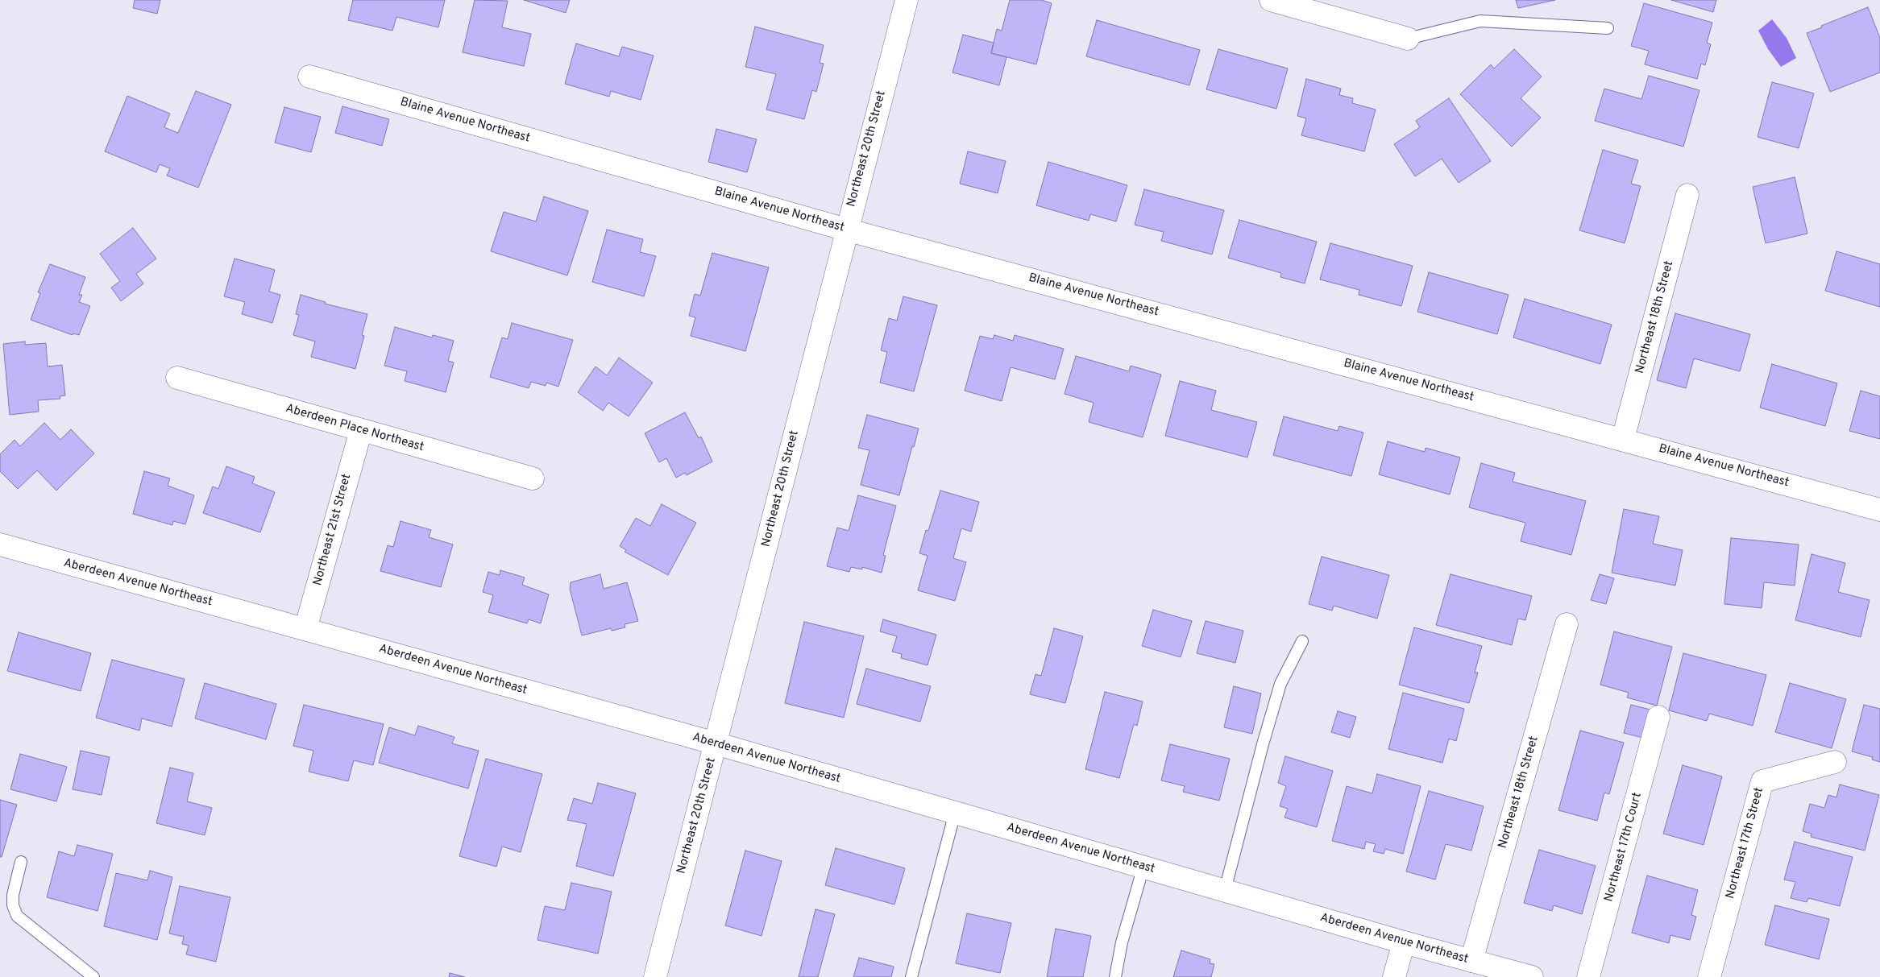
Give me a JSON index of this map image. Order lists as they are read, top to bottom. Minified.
{"streets":{"street":["Blaine Avenue Northeast","Northeast 20th Street","Northeast 18th Street","Aberdeen Place Northeast","Northeast 21st Street","Aberdeen Avenue Northeast","Northeast 17th Street","Northeast 17th Court"]},"crossings":[["Blaine Avenue Northeast","Northeast 20th Street"],["Blaine Avenue Northeast","Northeast 18th Street"],["Northeast 20th Street","Aberdeen Avenue Northeast"],["Northeast 18th Street","Aberdeen Avenue Northeast"],["Aberdeen Place Northeast","Northeast 21st Street"],["Northeast 21st Street","Aberdeen Avenue Northeast"]]}
